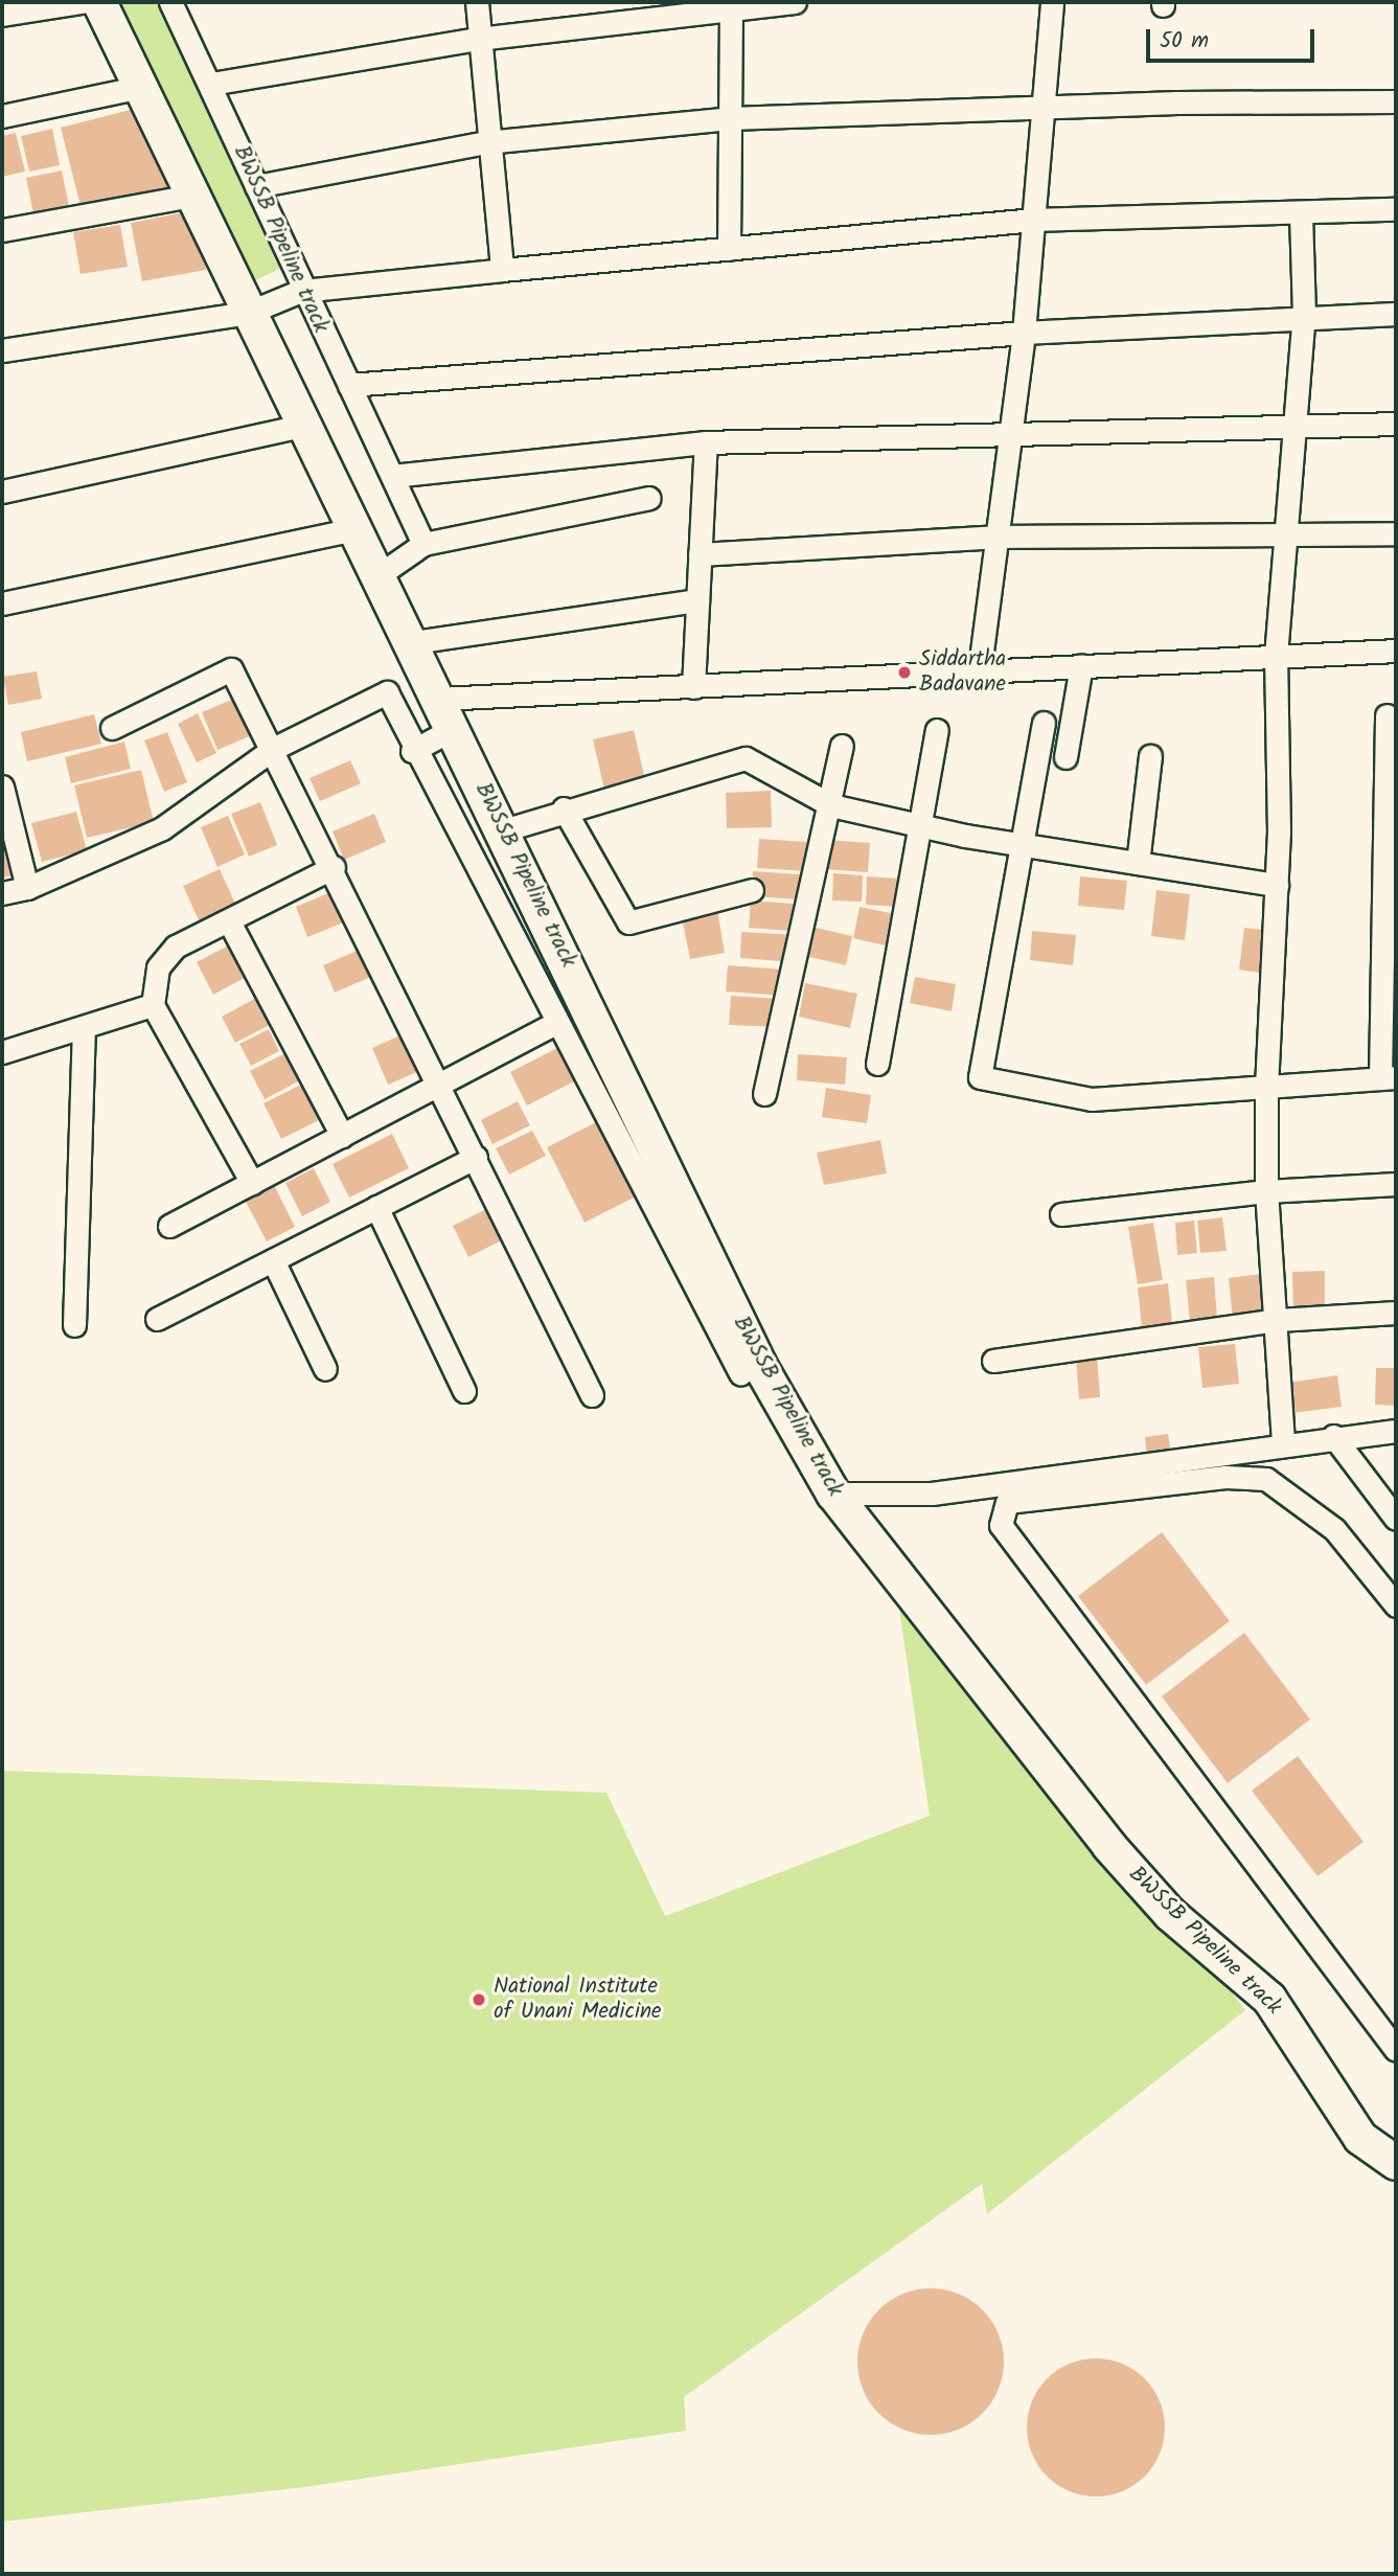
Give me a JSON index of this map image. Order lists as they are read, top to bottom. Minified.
{"streets":{"street":["BWSSB Pipeline track"]},"places":["Siddartha Badavane","National Institute of Unani Medicine"],"scale_bar":"50 m"}
